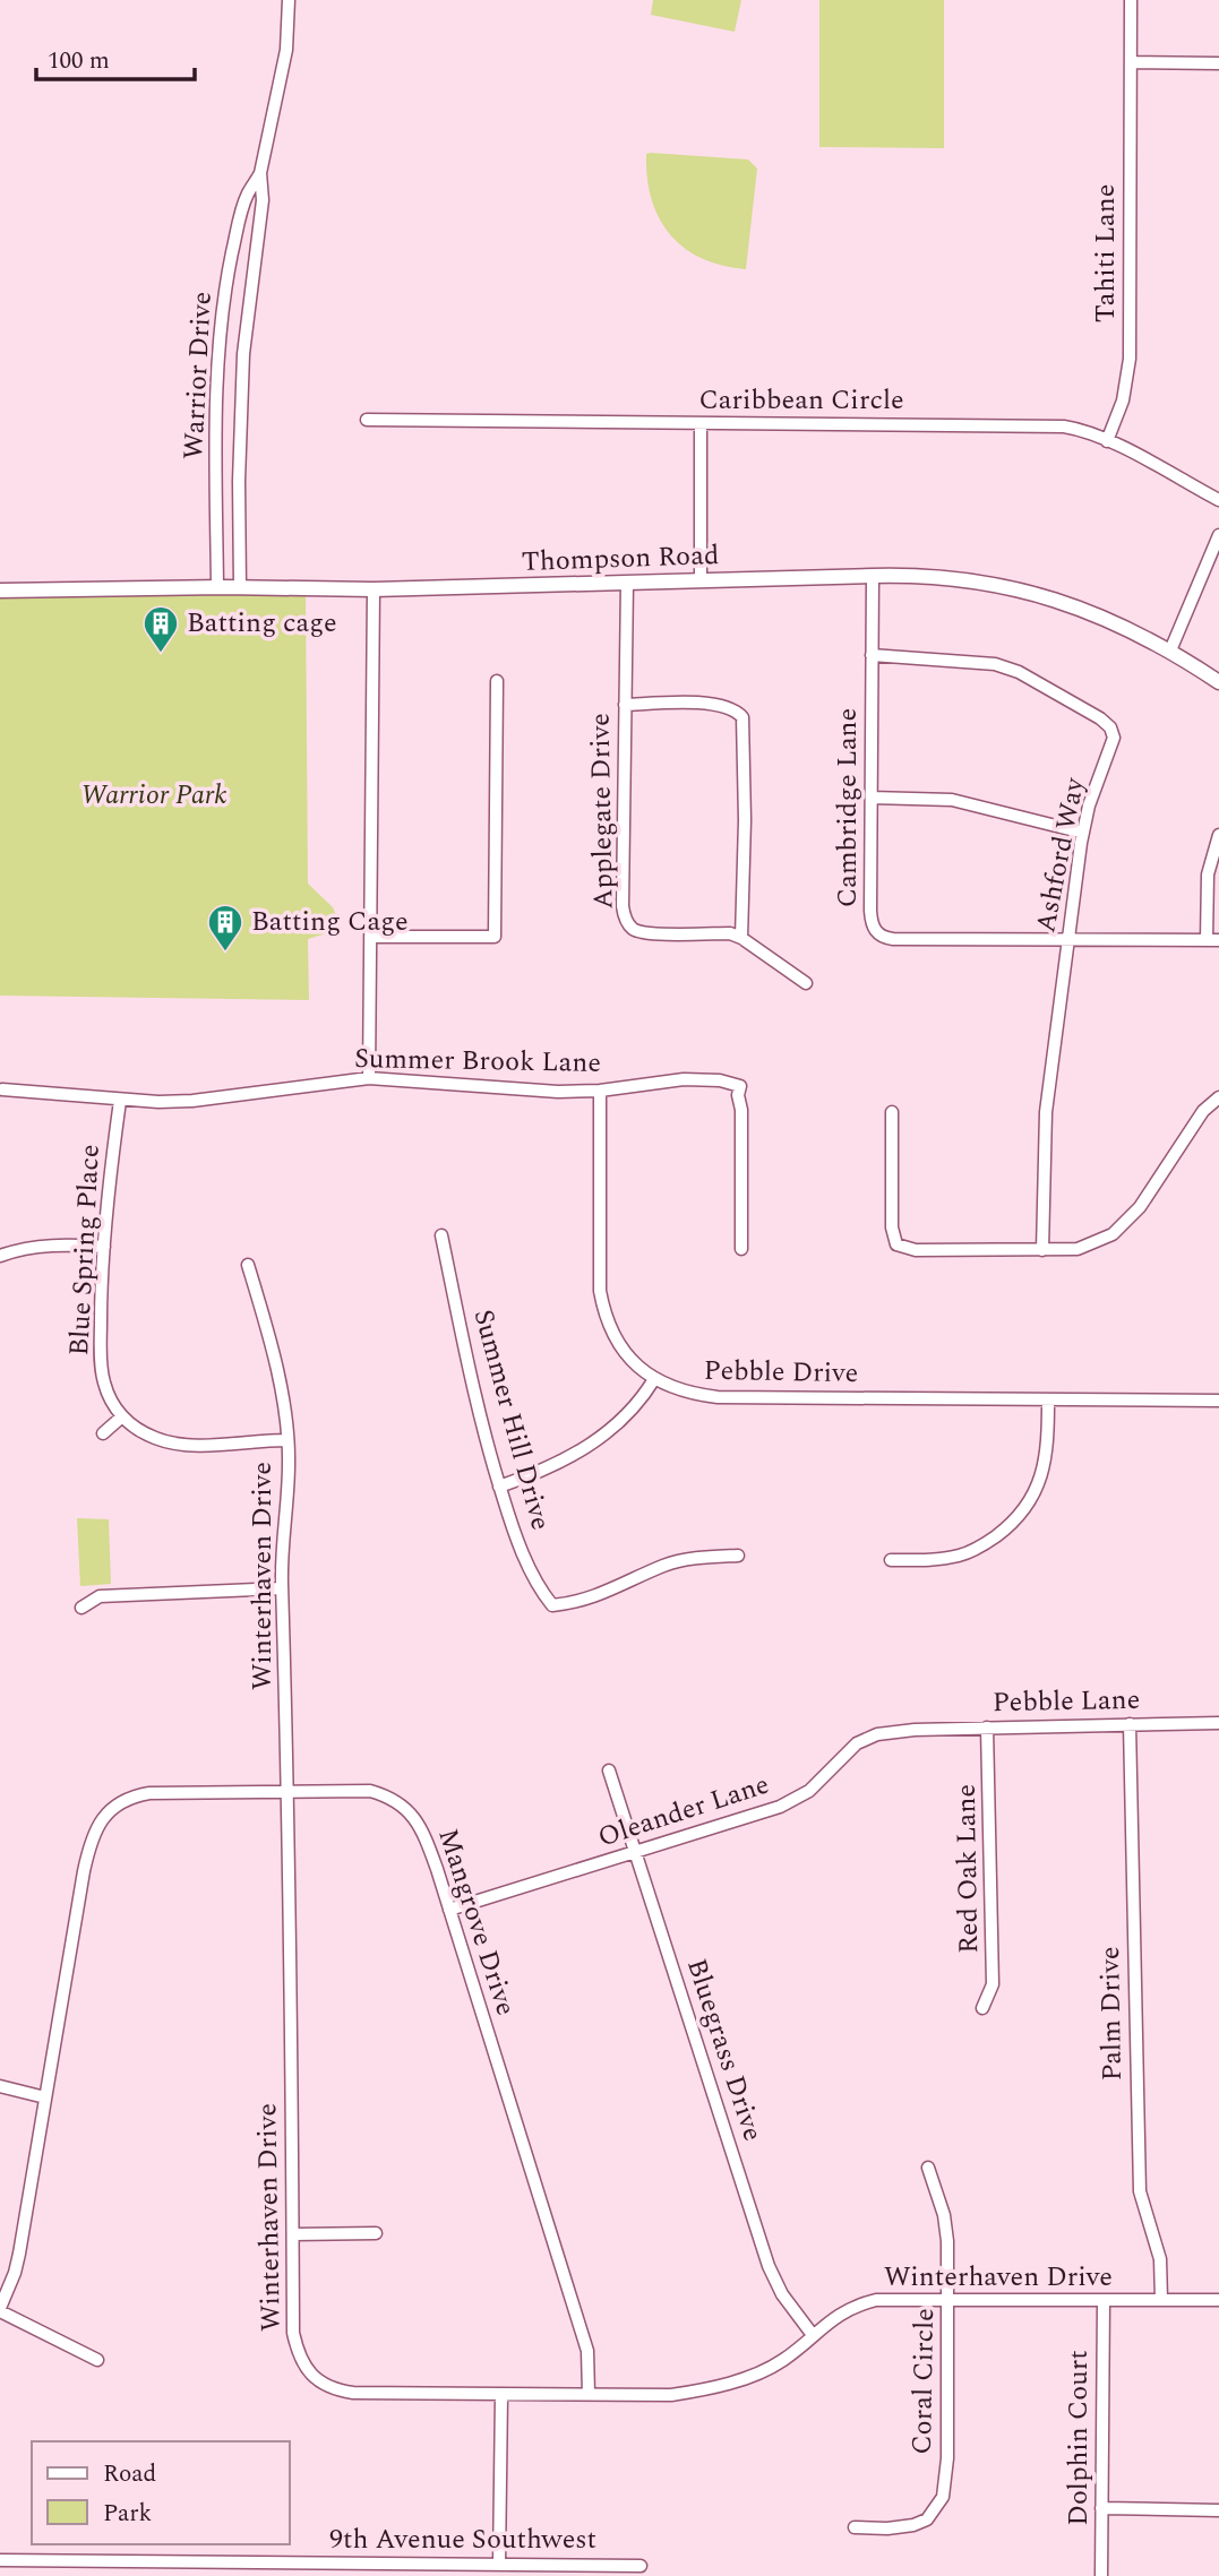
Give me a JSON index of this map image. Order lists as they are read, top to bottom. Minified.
{"streets":{"street":["Tahiti Lane","Warrior Drive","Caribbean Circle","Thompson Road","Cambridge Lane","Applegate Drive","Ashford Way","Summer Brook Lane","Blue Spring Place","Pebble Drive","Summer Hill Drive","Winterhaven Drive","Pebble Lane","Oleander Lane","Red Oak Lane","Mangrove Drive","Palm Drive","Bluegrass Drive","Coral Circle","Dolphin Court","9th Avenue Southwest"]},"crossings":[["Tahiti Lane","Caribbean Circle"],["Warrior Drive","Thompson Road"],["Thompson Road","Cambridge Lane"],["Thompson Road","Applegate Drive"],["Cambridge Lane","Ashford Way"],["Summer Brook Lane","Blue Spring Place"],["Summer Brook Lane","Pebble Drive"],["Winterhaven Drive","Mangrove Drive"],["Winterhaven Drive","Palm Drive"],["Winterhaven Drive","Bluegrass Drive"],["Winterhaven Drive","Coral Circle"],["Winterhaven Drive","Dolphin Court"],["Pebble Lane","Oleander Lane"],["Pebble Lane","Red Oak Lane"],["Pebble Lane","Palm Drive"],["Oleander Lane","Mangrove Drive"],["Oleander Lane","Bluegrass Drive"]],"parks":["Warrior Park"],"places":{"building":["Batting cage","Batting Cage"]},"legend":["Road","Park"],"scale_bar":"100 m"}
